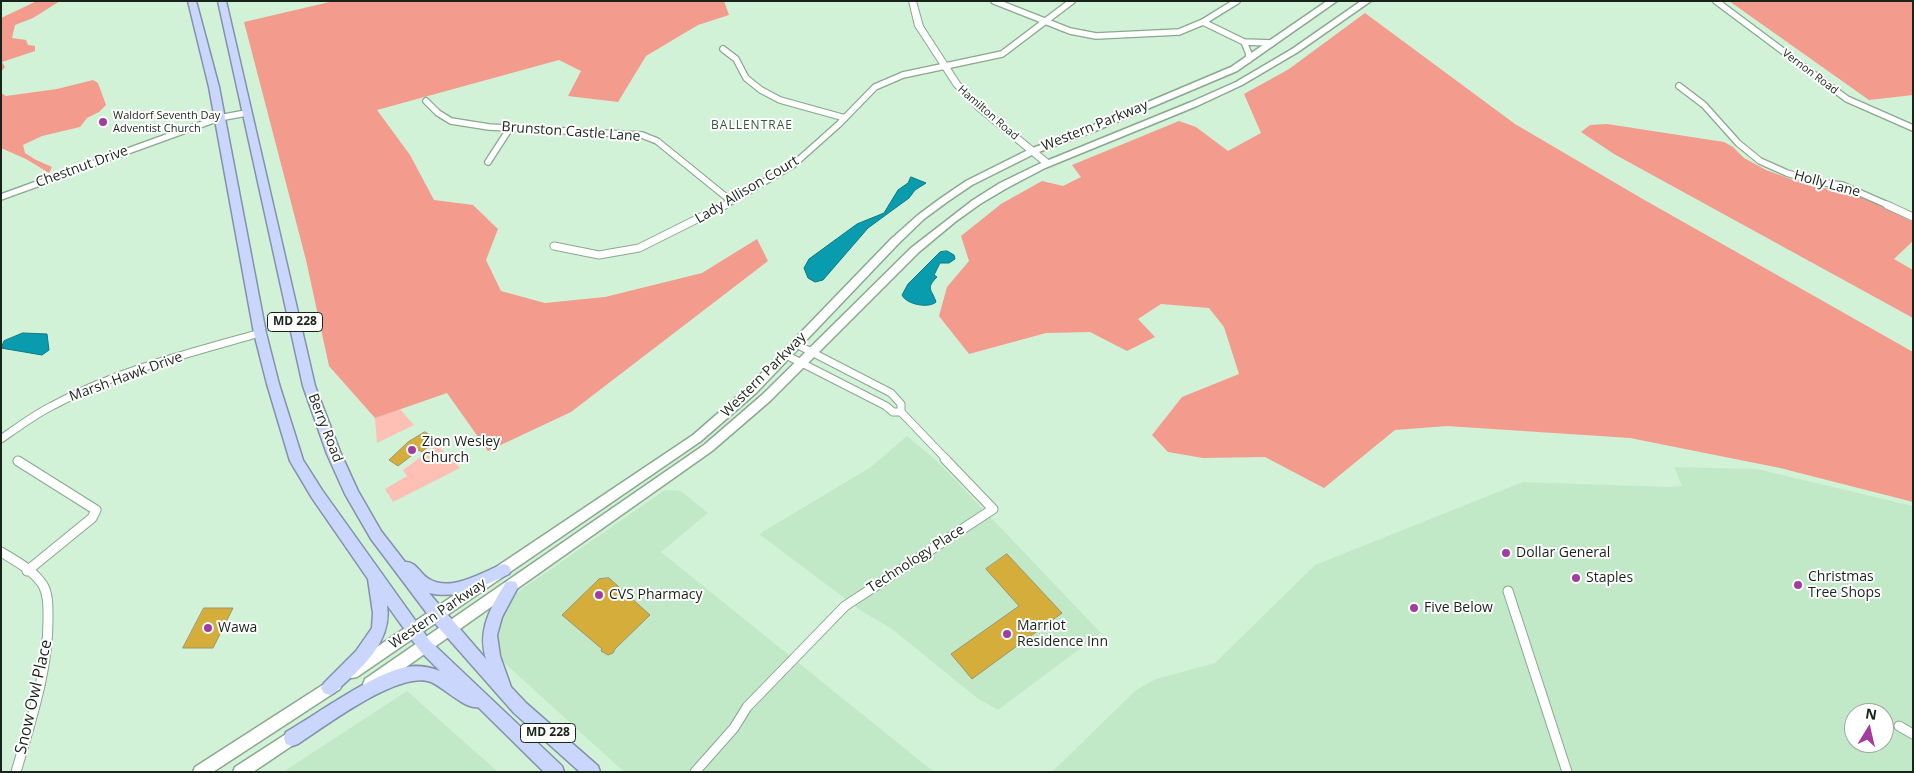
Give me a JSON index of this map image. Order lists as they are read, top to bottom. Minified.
{"streets":{"highway":["MD 228","Berry Road"],"main road":["Western Parkway"],"street":["Vernon Road","Hamilton Road","Brunston Castle Lane","Chestnut Drive","Holly Lane","Lady Allison Court","Marsh Hawk Drive","Technology Place","Snow Owl Place"]},"crossings":[["Hamilton Road","Western Parkway"],["Hamilton Road","Lady Allison Court"],["Western Parkway","MD 228"],["Western Parkway","Berry Road"],["Western Parkway","Technology Place"],["Brunston Castle Lane","Lady Allison Court"],["Chestnut Drive","MD 228"],["Chestnut Drive","Berry Road"],["MD 228","Marsh Hawk Drive"]],"districts":["BALLENTRAE"],"places":["Waldorf Seventh Day Adventist Church","Zion Wesley Church","Dollar General","Staples","Christmas Tree Shops","CVS Pharmacy","Five Below","Wawa","Marriot Residence Inn"],"north":"top"}
